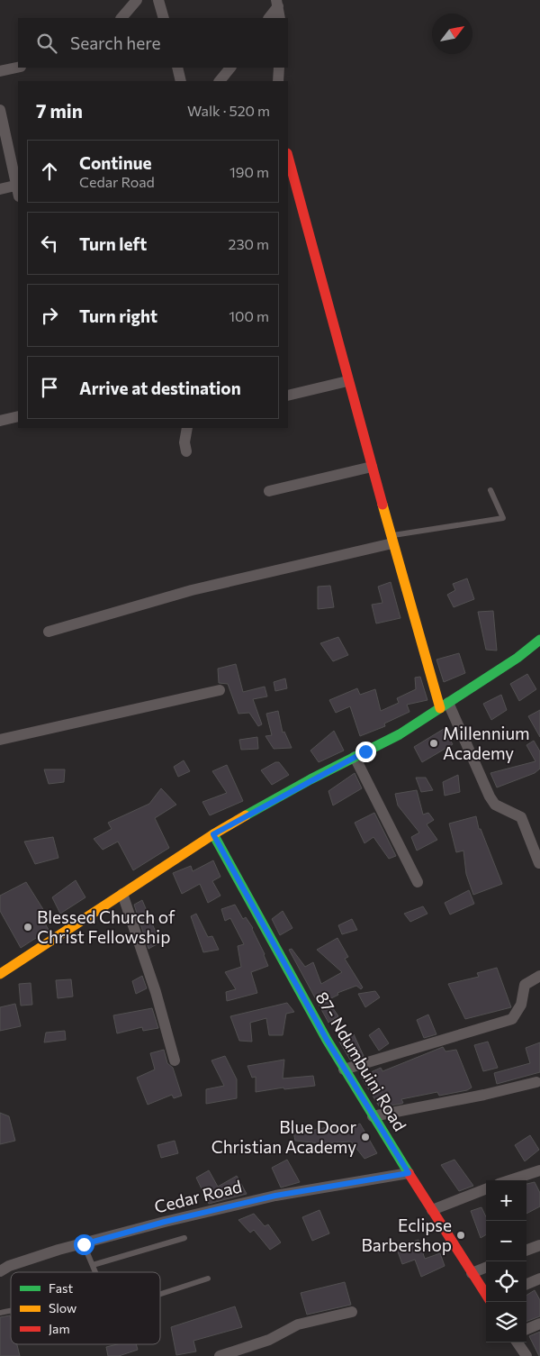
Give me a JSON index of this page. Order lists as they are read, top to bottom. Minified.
{"streets":{"street":["87- Ndumbuini Road","Cedar Road"]},"crossings":[["87- Ndumbuini Road","Cedar Road"]],"places":["Millennium Academy","Blessed Church of Christ Fellowship","Blue Door Christian Academy","Eclipse Barbershop"],"legend":["Fast","Slow","Jam"],"north":"top right","page":{"search":"Search here","heading":["7 min","Walk · 520 m"],"list":[["Continue","Cedar Road","190 m"],["Turn left","230 m"],["Turn right","100 m"],"Arrive at destination"],"map_buttons":["+","−"]}}
